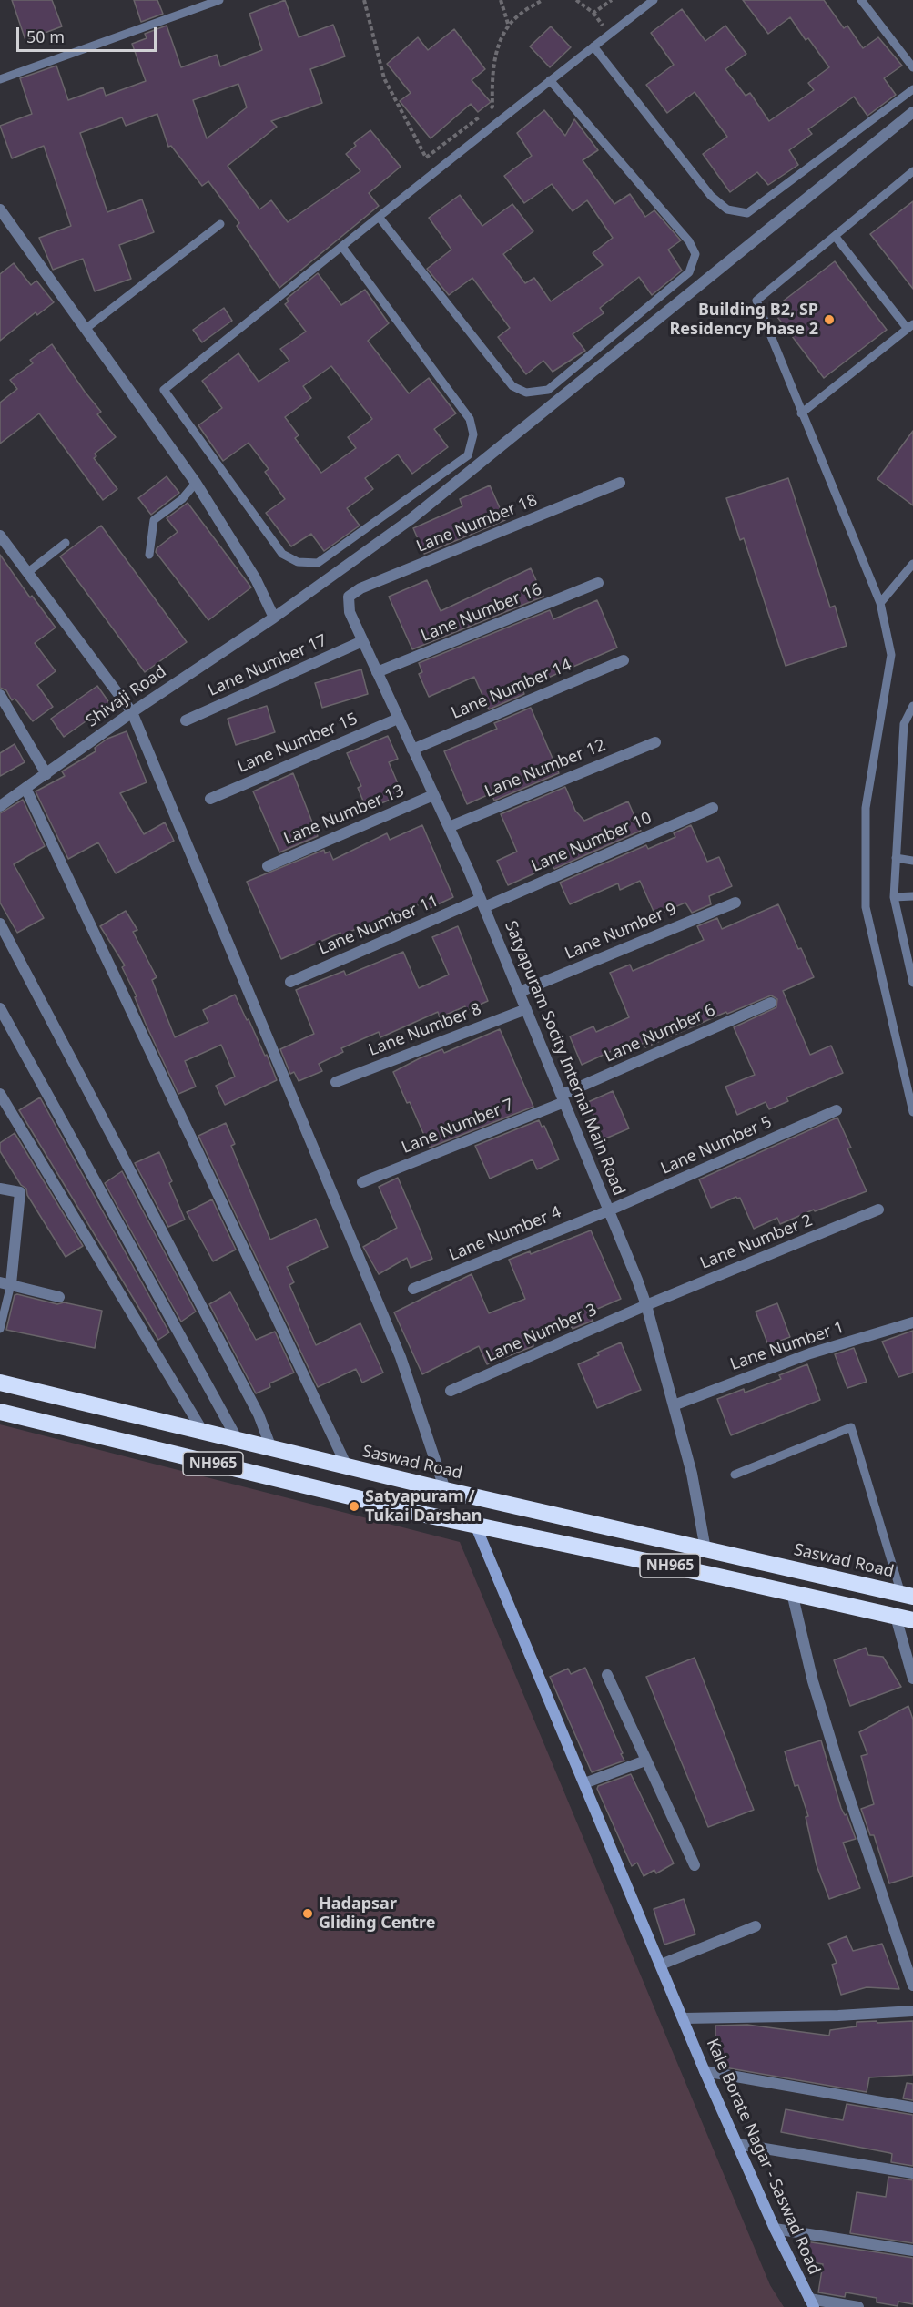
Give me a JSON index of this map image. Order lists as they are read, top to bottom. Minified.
{"streets":{"highway":["Saswad Road","NH965"],"street":["Lane Number 18","Lane Number 16","Lane Number 17","Lane Number 14","Shivaji Road","Lane Number 15","Lane Number 12","Lane Number 13","Lane Number 10","Lane Number 11","Lane Number 9","Lane Number 8","Lane Number 6","Satyapuram Socity Internal Main Road","Lane Number 7","Lane Number 5","Lane Number 4","Lane Number 2","Lane Number 3","Lane Number 1","Kale Borate Nagar - Saswad Road"]},"crossings":[["Lane Number 18","Satyapuram Socity Internal Main Road"],["Lane Number 16","Satyapuram Socity Internal Main Road"],["Lane Number 17","Satyapuram Socity Internal Main Road"],["Lane Number 14","Satyapuram Socity Internal Main Road"],["Lane Number 15","Satyapuram Socity Internal Main Road"],["Lane Number 12","Satyapuram Socity Internal Main Road"],["Lane Number 13","Satyapuram Socity Internal Main Road"],["Lane Number 10","Lane Number 11"],["Lane Number 10","Satyapuram Socity Internal Main Road"],["Lane Number 11","Satyapuram Socity Internal Main Road"],["Lane Number 9","Satyapuram Socity Internal Main Road"],["Lane Number 8","Satyapuram Socity Internal Main Road"],["Lane Number 6","Satyapuram Socity Internal Main Road"],["Lane Number 6","Lane Number 7"],["Satyapuram Socity Internal Main Road","Lane Number 7"],["Satyapuram Socity Internal Main Road","Lane Number 5"],["Satyapuram Socity Internal Main Road","Lane Number 4"],["Satyapuram Socity Internal Main Road","Lane Number 2"],["Satyapuram Socity Internal Main Road","Lane Number 3"],["Satyapuram Socity Internal Main Road","Lane Number 1"],["Satyapuram Socity Internal Main Road","Saswad Road"],["Lane Number 5","Lane Number 4"],["Lane Number 2","Lane Number 3"],["NH965","Kale Borate Nagar - Saswad Road"]],"places":["Building B2, SP Residency Phase 2","Satyapuram / Tukai Darshan","Hadapsar Gliding Centre"],"scale_bar":"50 m"}
